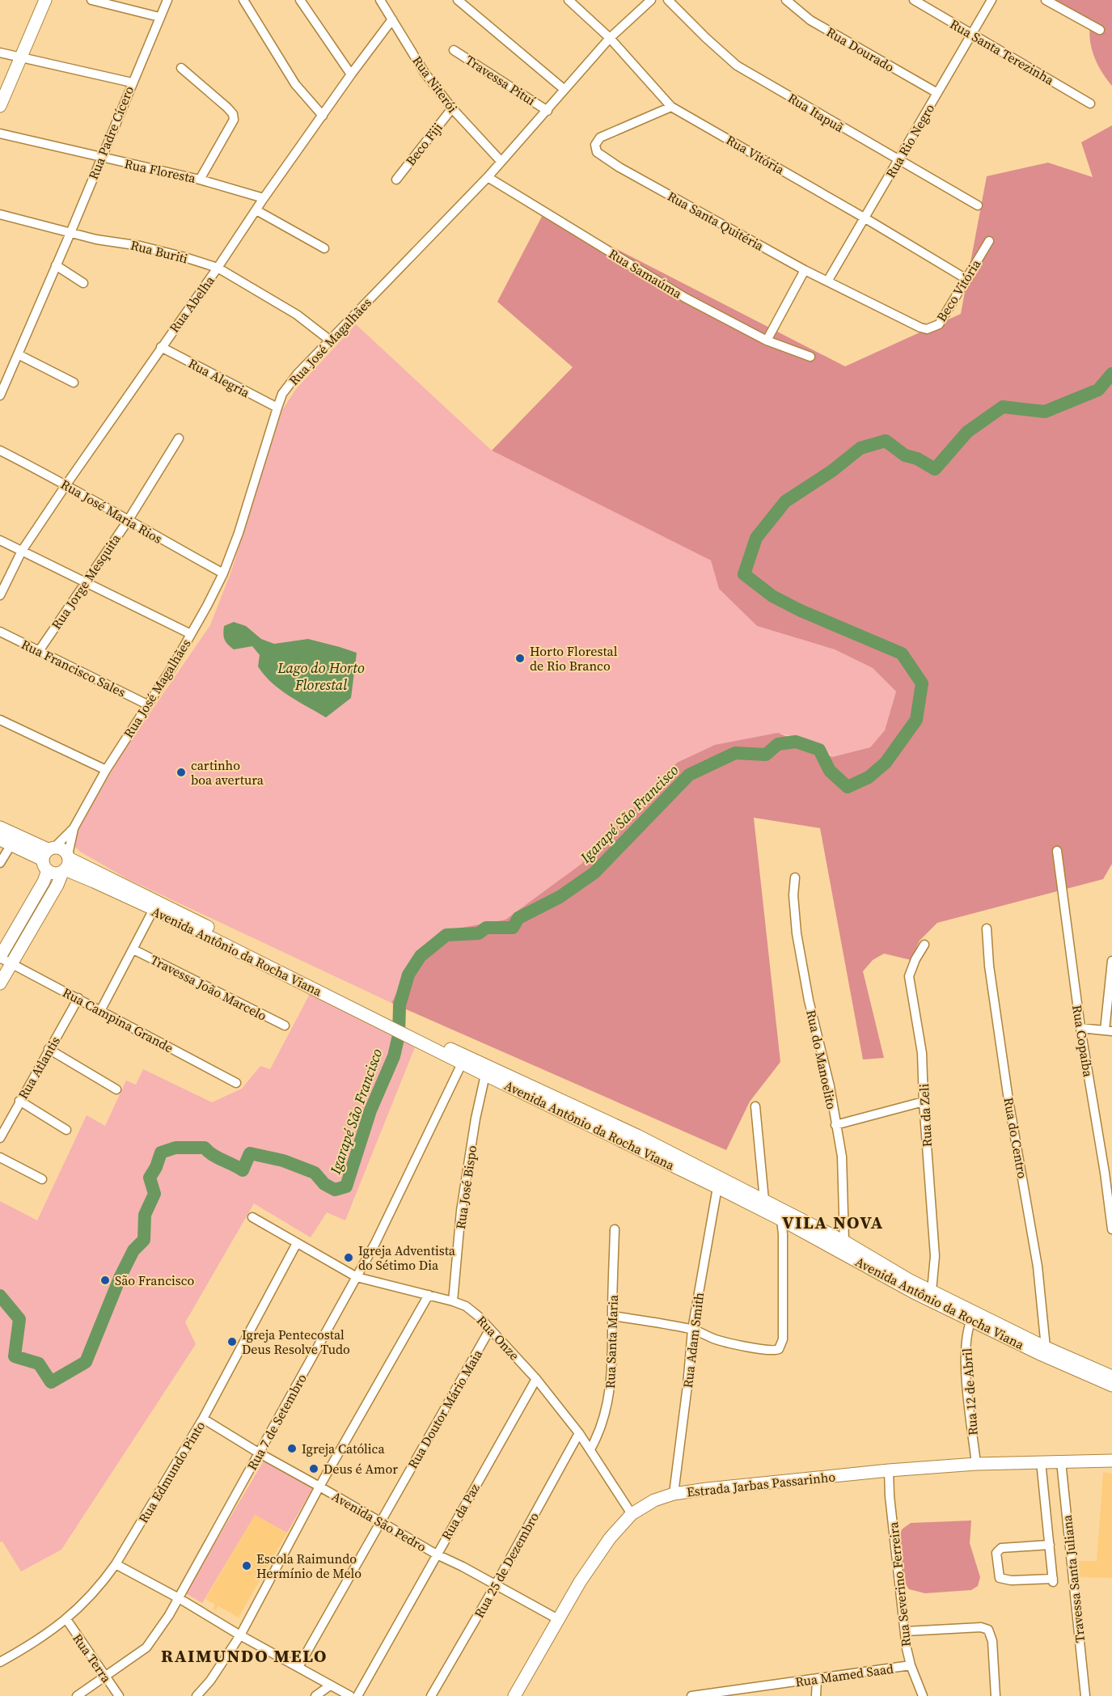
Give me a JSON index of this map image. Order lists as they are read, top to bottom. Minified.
{"streets":{"main road":["Avenida Antônio da Rocha Viana","Estrada Jarbas Passarinho"],"street":["Rua Dourado","Rua Santa Terezinha","Travessa Pituí","Rua Niterói","Rua Itapuã","Rua Padre Cícero","Rua Rio Negro","Beco Fiji","Rua Vitória","Rua Floresta","Rua Santa Quitéria","Rua Buriti","Rua Samaúma","Beco Vitória","Rua Abelha","Rua José Magalhães","Rua Alegria","Rua José Maria Rios","Rua Jorge Mesquita","Rua Francisco Sales","Travessa João Marcelo","Rua Campina Grande","Rua Copaíba","Rua do Manoelito","Rua Atlantis","Rua da Zeli","Rua do Centro","Rua José Bispo","Rua Onze","Rua Adam Smith","Rua Santa Maria","Rua 12 de Abril","Rua Doutor Mário Maia","Rua 7 de Setembro","Rua Edmundo Pinto","Rua da Paz","Avenida São Pedro","Rua 25 de Dezembro","Travessa Santa Juliana","Rua Severino Ferreira","Rua Terra","Rua Mamed Saad"]},"crossings":[["Rua Dourado","Rua Rio Negro"],["Rua Santa Terezinha","Rua Rio Negro"],["Travessa Pituí","Rua José Magalhães"],["Rua Niterói","Beco Fiji"],["Rua Niterói","Rua Abelha"],["Rua Niterói","Rua José Magalhães"],["Rua Itapuã","Rua Rio Negro"],["Rua Padre Cícero","Rua Floresta"],["Rua Padre Cícero","Rua Buriti"],["Rua Rio Negro","Rua Vitória"],["Rua Rio Negro","Rua Santa Quitéria"],["Rua Vitória","Rua Santa Quitéria"],["Rua Vitória","Beco Vitória"],["Rua Vitória","Rua José Magalhães"],["Rua Floresta","Rua Abelha"],["Rua Santa Quitéria","Beco Vitória"],["Rua Buriti","Rua Abelha"],["Rua Buriti","Rua José Magalhães"],["Rua Samaúma","Rua José Magalhães"],["Rua Abelha","Rua Alegria"],["Rua Abelha","Rua José Maria Rios"],["Rua José Magalhães","Rua Alegria"],["Rua José Magalhães","Rua José Maria Rios"],["Rua José Magalhães","Rua Francisco Sales"],["Rua José Magalhães","Avenida Antônio da Rocha Viana"],["Rua José Maria Rios","Rua Jorge Mesquita"],["Rua Jorge Mesquita","Rua Francisco Sales"],["Avenida Antônio da Rocha Viana","Rua do Manoelito"],["Avenida Antônio da Rocha Viana","Rua da Zeli"],["Avenida Antônio da Rocha Viana","Rua do Centro"],["Avenida Antônio da Rocha Viana","Rua José Bispo"],["Avenida Antônio da Rocha Viana","Rua Adam Smith"],["Avenida Antônio da Rocha Viana","Rua 12 de Abril"],["Avenida Antônio da Rocha Viana","Rua 7 de Setembro"],["Rua Campina Grande","Rua Atlantis"],["Rua José Bispo","Rua Onze"],["Rua Onze","Rua Santa Maria"],["Rua Onze","Rua Doutor Mário Maia"],["Rua Onze","Rua 7 de Setembro"],["Rua Onze","Rua Edmundo Pinto"],["Rua Onze","Estrada Jarbas Passarinho"],["Rua Onze","Rua da Paz"],["Rua Onze","Rua 25 de Dezembro"],["Rua Adam Smith","Estrada Jarbas Passarinho"],["Rua 12 de Abril","Estrada Jarbas Passarinho"],["Rua Doutor Mário Maia","Avenida São Pedro"],["Rua 7 de Setembro","Avenida São Pedro"],["Rua 7 de Setembro","Rua Terra"],["Rua Edmundo Pinto","Avenida São Pedro"],["Rua Edmundo Pinto","Rua Terra"],["Estrada Jarbas Passarinho","Avenida São Pedro"],["Estrada Jarbas Passarinho","Travessa Santa Juliana"],["Estrada Jarbas Passarinho","Rua Severino Ferreira"],["Rua da Paz","Avenida São Pedro"],["Avenida São Pedro","Rua 25 de Dezembro"],["Rua Severino Ferreira","Rua Mamed Saad"]],"districts":["VILA NOVA","RAIMUNDO MELO"],"water":["Lago do Horto Florestal","Igarapé São Francisco"],"places":["Horto Florestal de Rio Branco","cartinho boa avertura","Igreja Adventista do Sétimo Dia","São Francisco","Igreja Pentecostal Deus Resolve Tudo","Igreja Católica","Deus é Amor","Escola Raimundo Hermínio de Melo"]}
